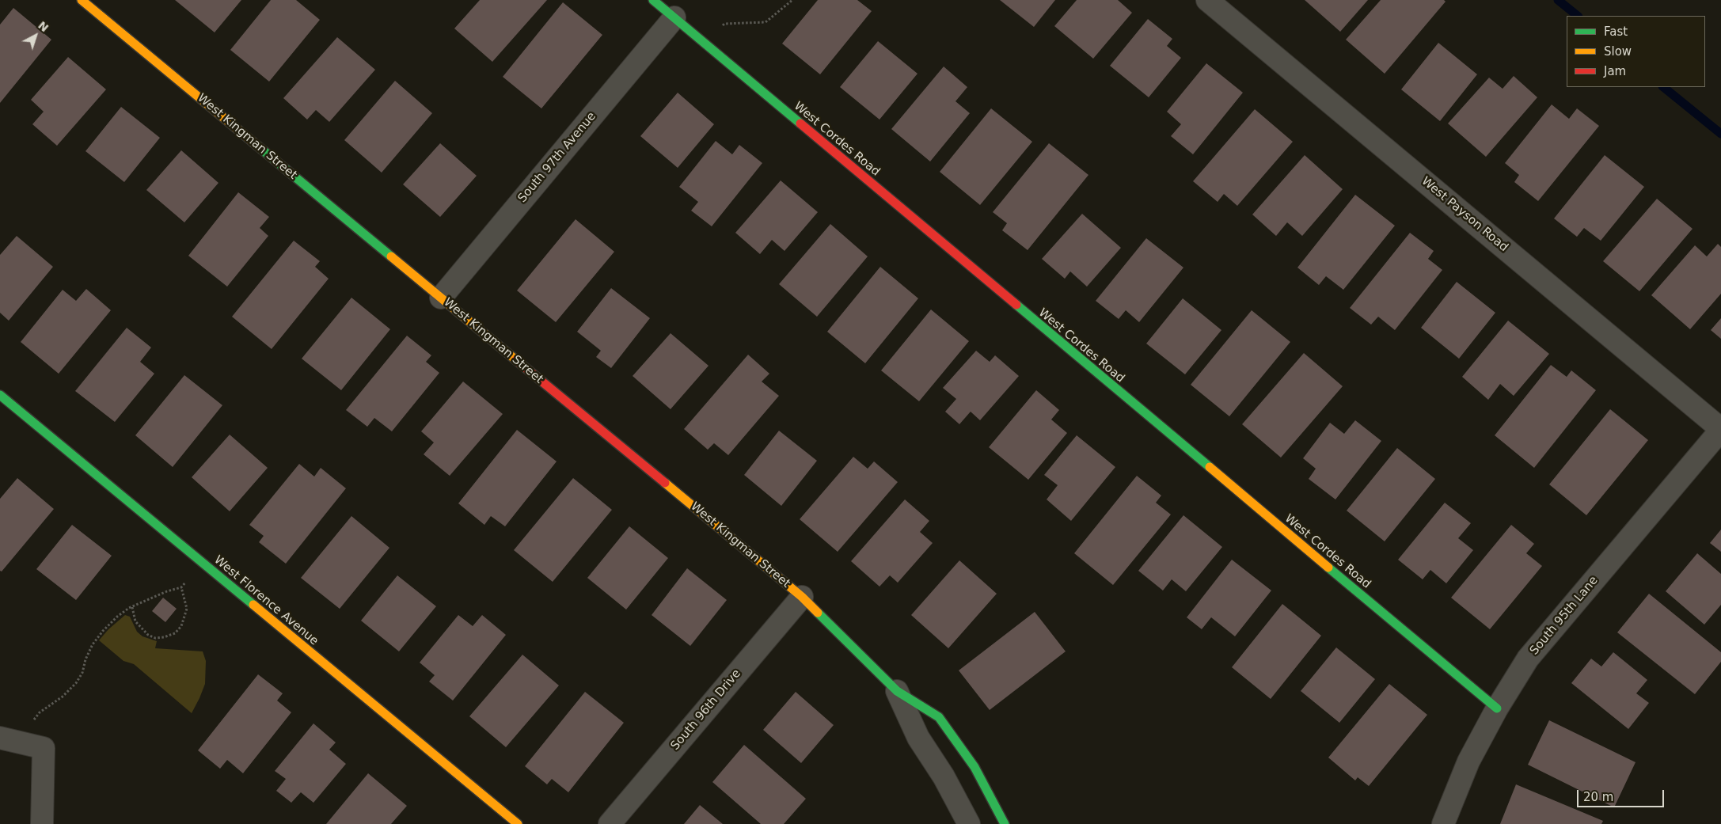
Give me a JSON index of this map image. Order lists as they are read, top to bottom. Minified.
{"streets":{"street":["West Kingman Street","West Cordes Road","South 97th Avenue","West Payson Road","West Florence Avenue","South 95th Lane","South 96th Drive"]},"crossings":[["West Kingman Street","South 97th Avenue"],["West Kingman Street","South 96th Drive"],["West Cordes Road","South 97th Avenue"],["West Cordes Road","South 95th Lane"],["West Payson Road","South 95th Lane"]],"legend":["Fast","Slow","Jam"],"scale_bar":"20 m","north":"top right"}
